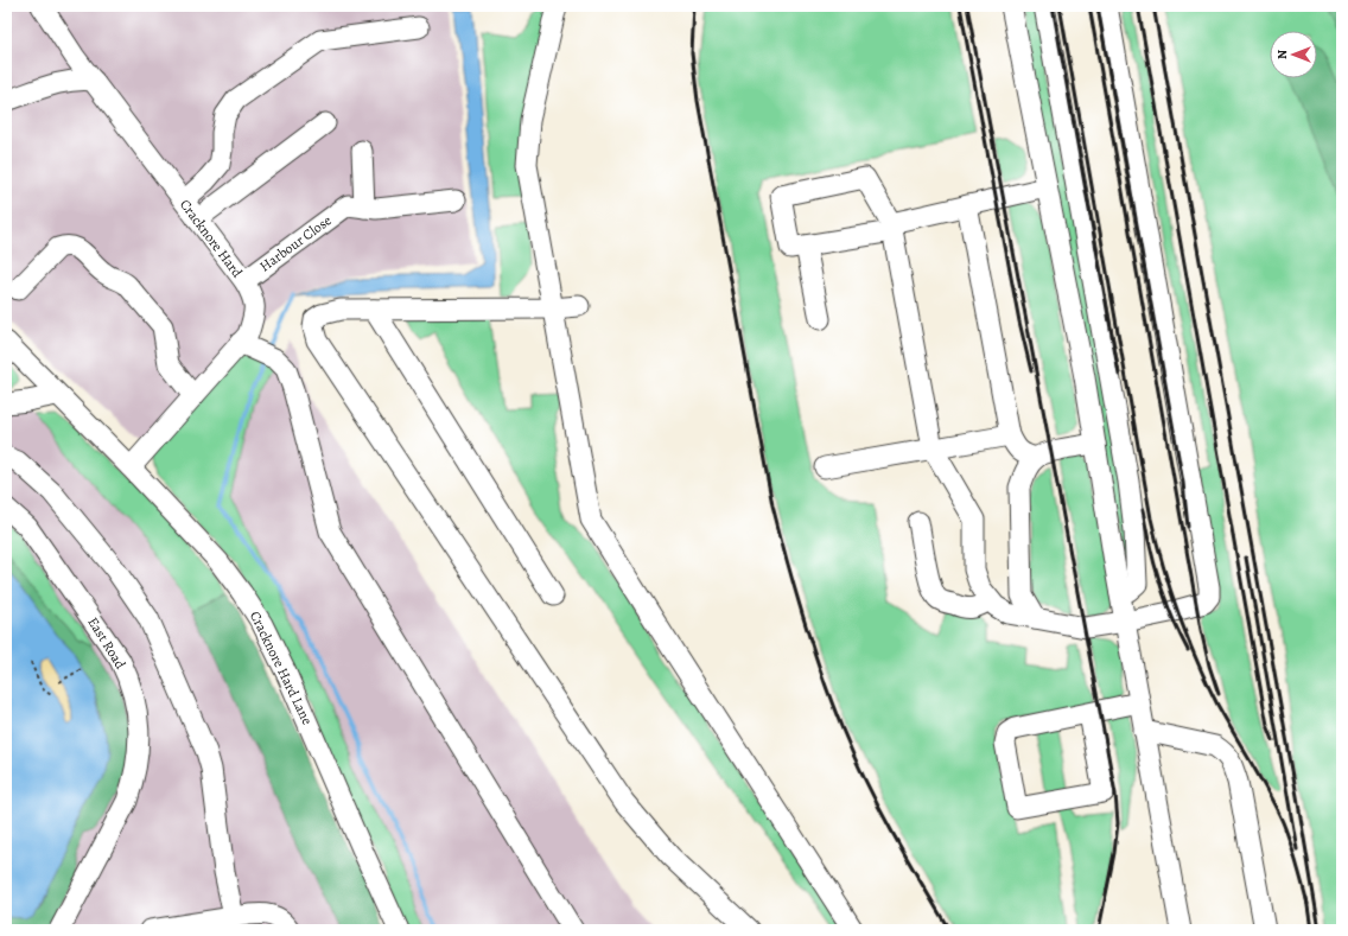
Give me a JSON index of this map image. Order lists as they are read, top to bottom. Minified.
{"streets":{"lane":["Cracknore Hard","Harbour Close","East Road","Cracknore Hard Lane"]},"crossings":[["Cracknore Hard","Harbour Close"],["Cracknore Hard","Cracknore Hard Lane"]],"north":"left"}
